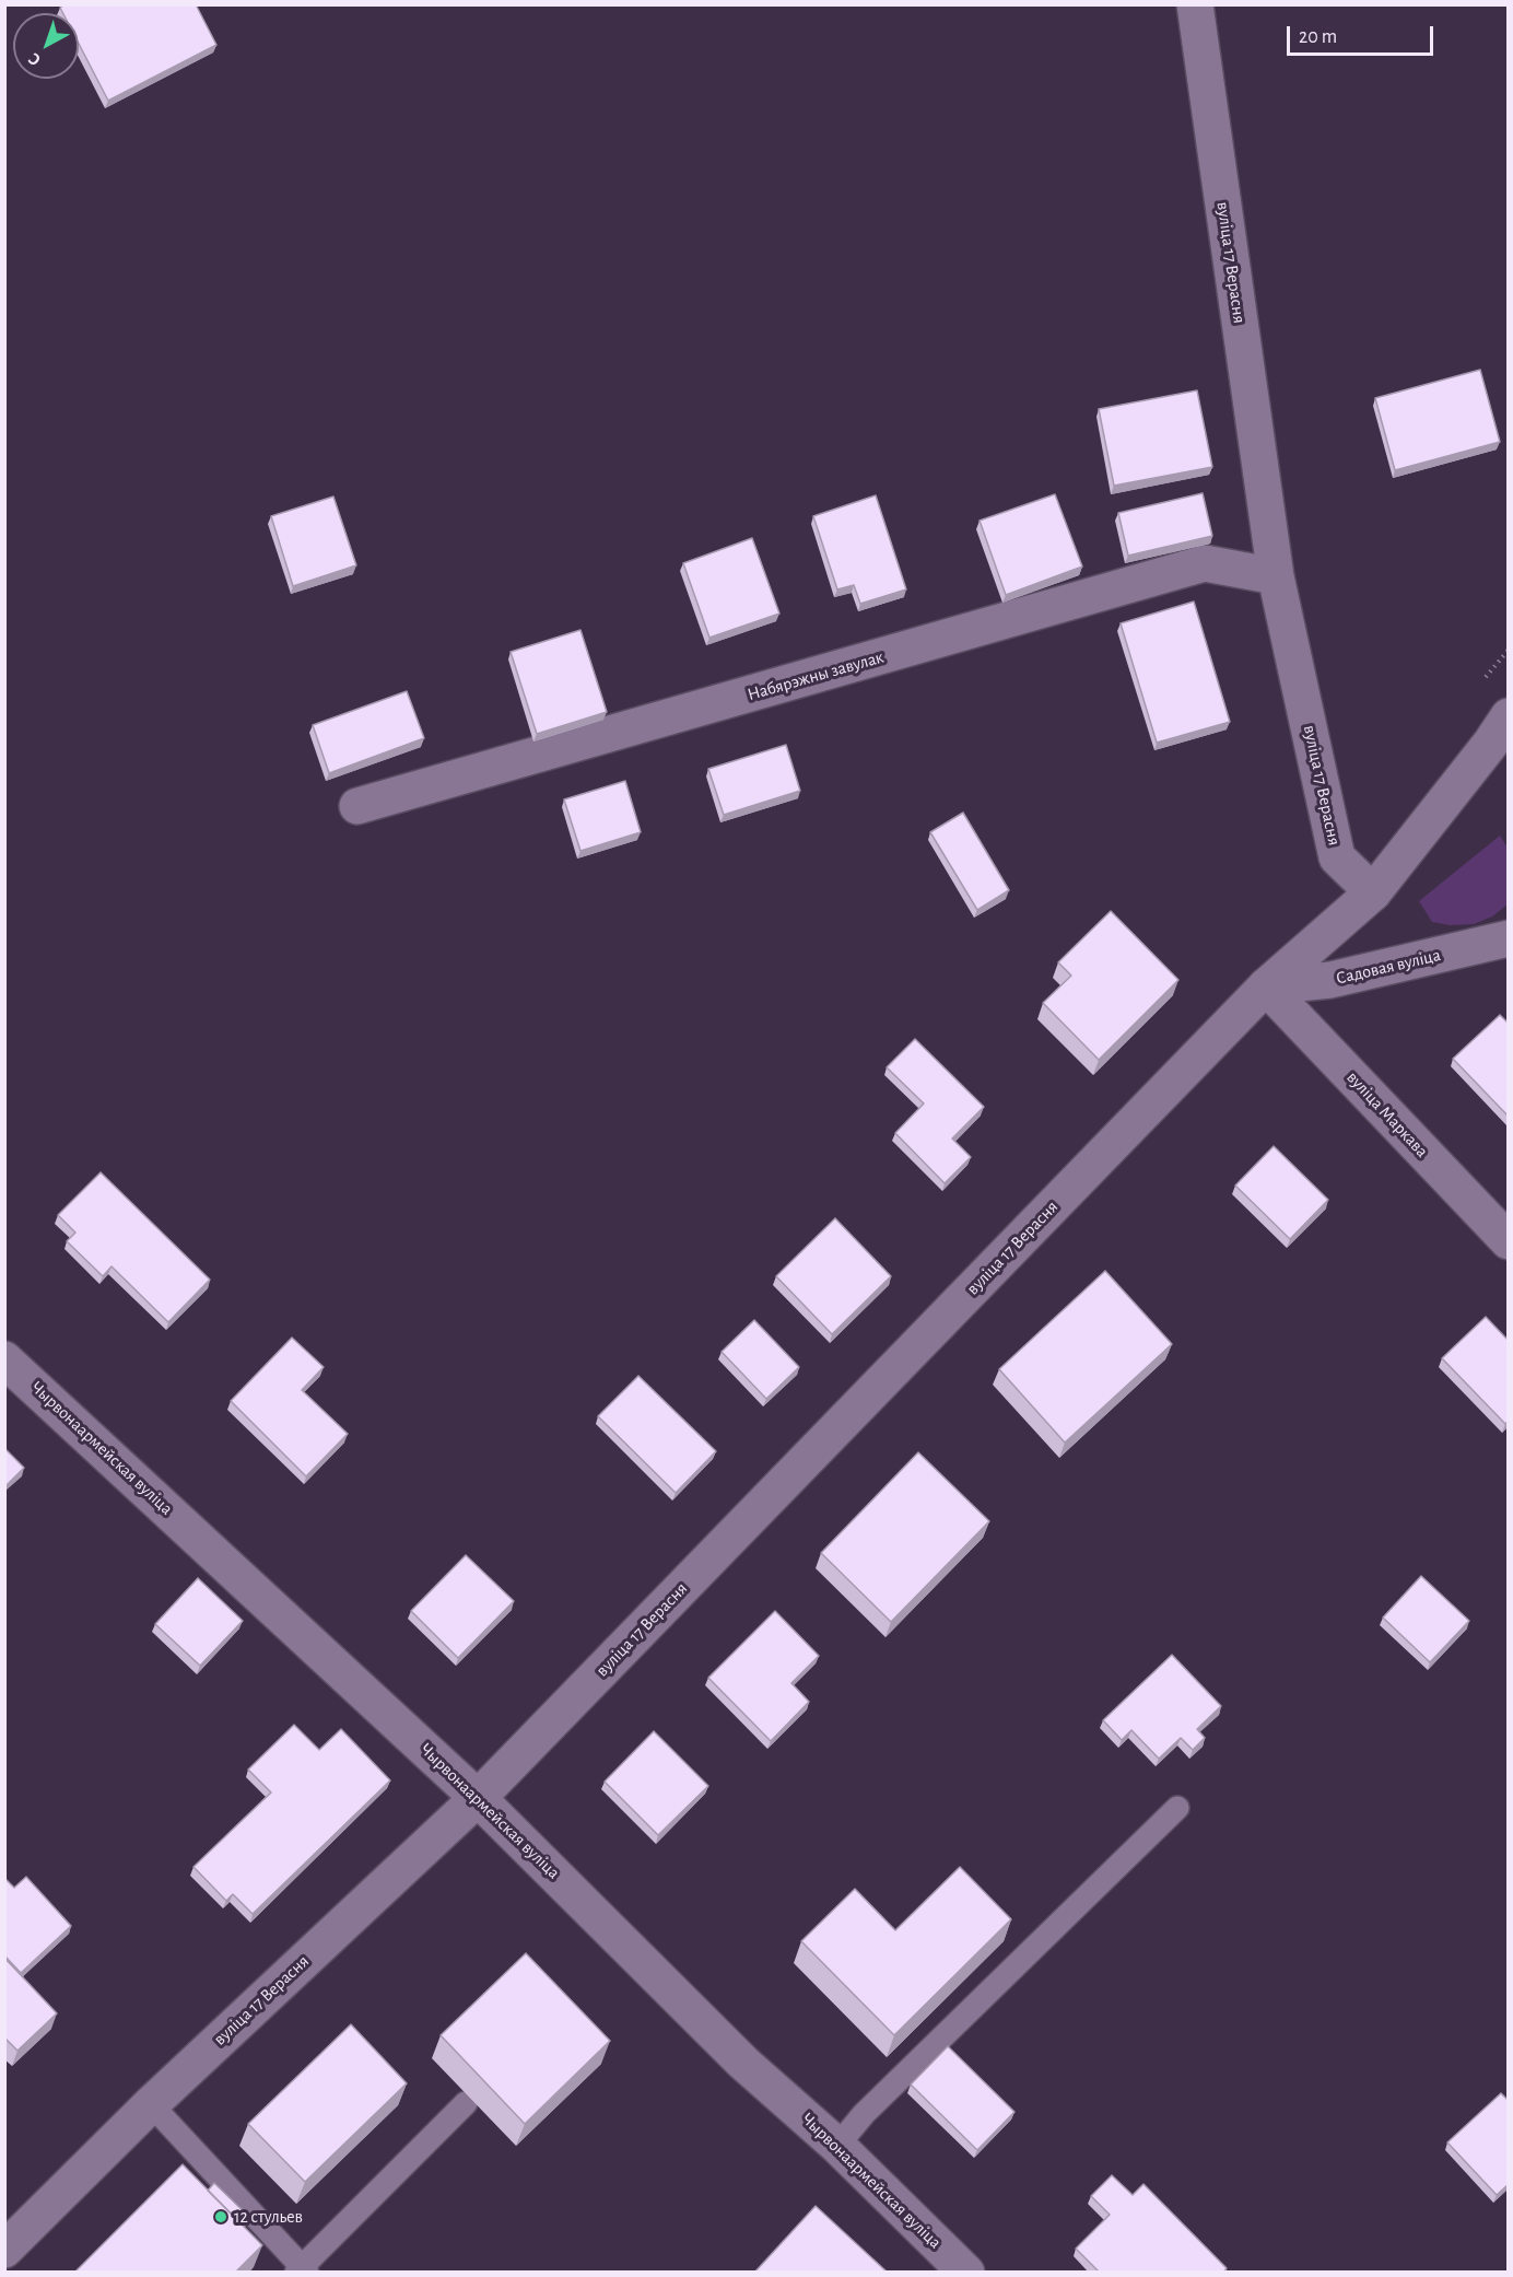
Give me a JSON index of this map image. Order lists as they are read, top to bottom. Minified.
{"streets":{"street":["вуліца 17 Верасня","Набярэжны завулак","Садовая вуліца","вуліца Маркава","Чырвонаармейская вуліца"]},"crossings":[["вуліца 17 Верасня","Набярэжны завулак"],["вуліца 17 Верасня","Садовая вуліца"],["вуліца 17 Верасня","вуліца Маркава"],["вуліца 17 Верасня","Чырвонаармейская вуліца"],["Садовая вуліца","вуліца Маркава"]],"places":["12 стульев"],"scale_bar":"20 m","north":"bottom left"}
